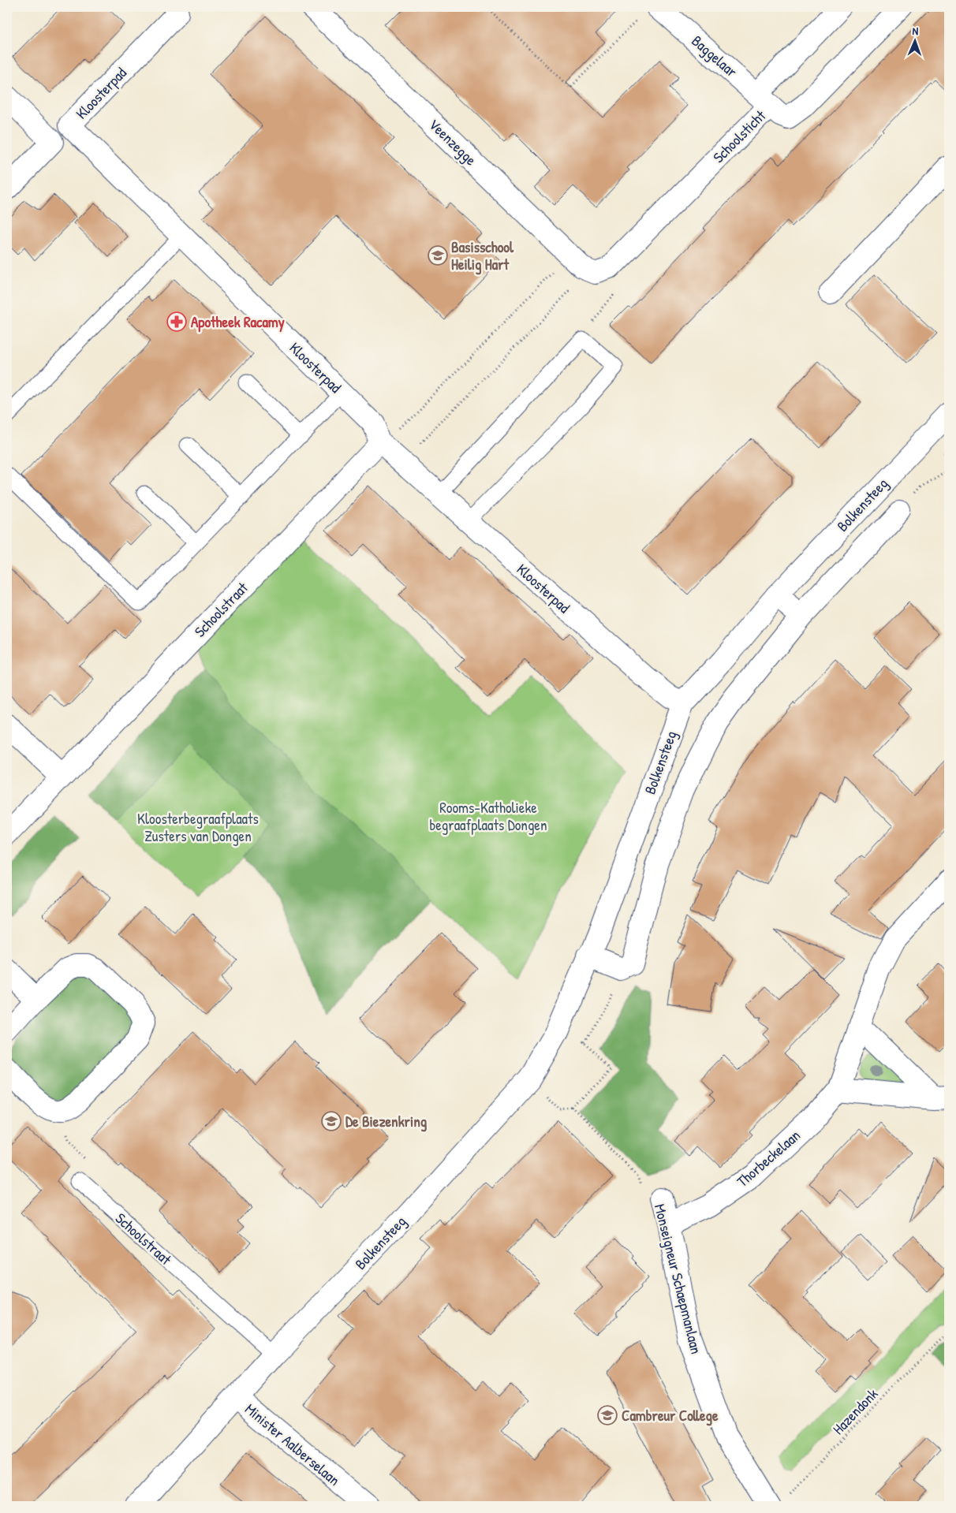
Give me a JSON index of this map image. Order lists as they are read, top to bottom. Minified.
{"streets":{"street":["Baggelaar","Kloosterpad","Schoolsticht","Veenzegge","Bolkensteeg","Schoolstraat","Thorbeckelaan","Monseigneur Schaepmanlaan","Minister Aalberselaan"],"path":["Hazendonk"]},"crossings":[["Baggelaar","Schoolsticht"],["Kloosterpad","Bolkensteeg"],["Kloosterpad","Schoolstraat"],["Schoolsticht","Veenzegge"],["Bolkensteeg","Schoolstraat"],["Bolkensteeg","Minister Aalberselaan"],["Thorbeckelaan","Monseigneur Schaepmanlaan"]],"parks":["Rooms-Katholieke begraafplaats Dongen","Kloosterbegraafplaats Zusters van Dongen"],"places":{"school or university":["Basisschool Heilig Hart","De Biezenkring","Cambreur College"],"pharmacy":["Apotheek Racamy"]},"north":"top"}
